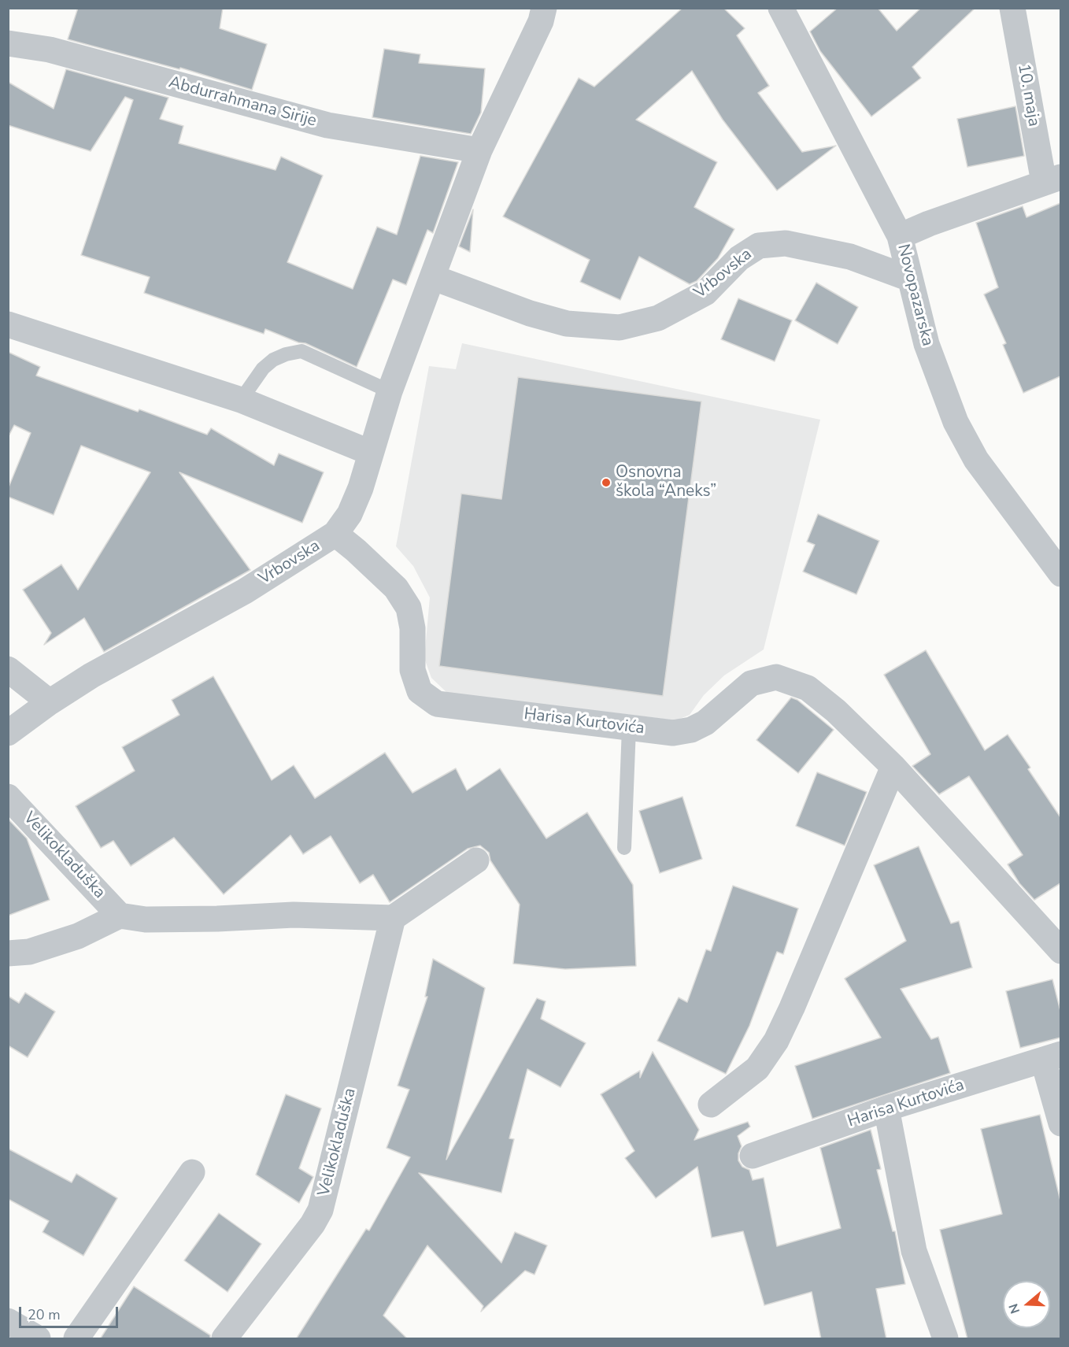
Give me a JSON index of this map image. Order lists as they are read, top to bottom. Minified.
{"streets":{"street":["10. maja","Abdurrahmana Sirije","Vrbovska","Novopazarska","Harisa Kurtovića","Velikokladuška"]},"crossings":[["10. maja","Novopazarska"],["Abdurrahmana Sirije","Vrbovska"],["Vrbovska","Novopazarska"],["Vrbovska","Harisa Kurtovića"]],"places":["Osnovna škola “Aneks”"],"scale_bar":"20 m","north":"left"}
